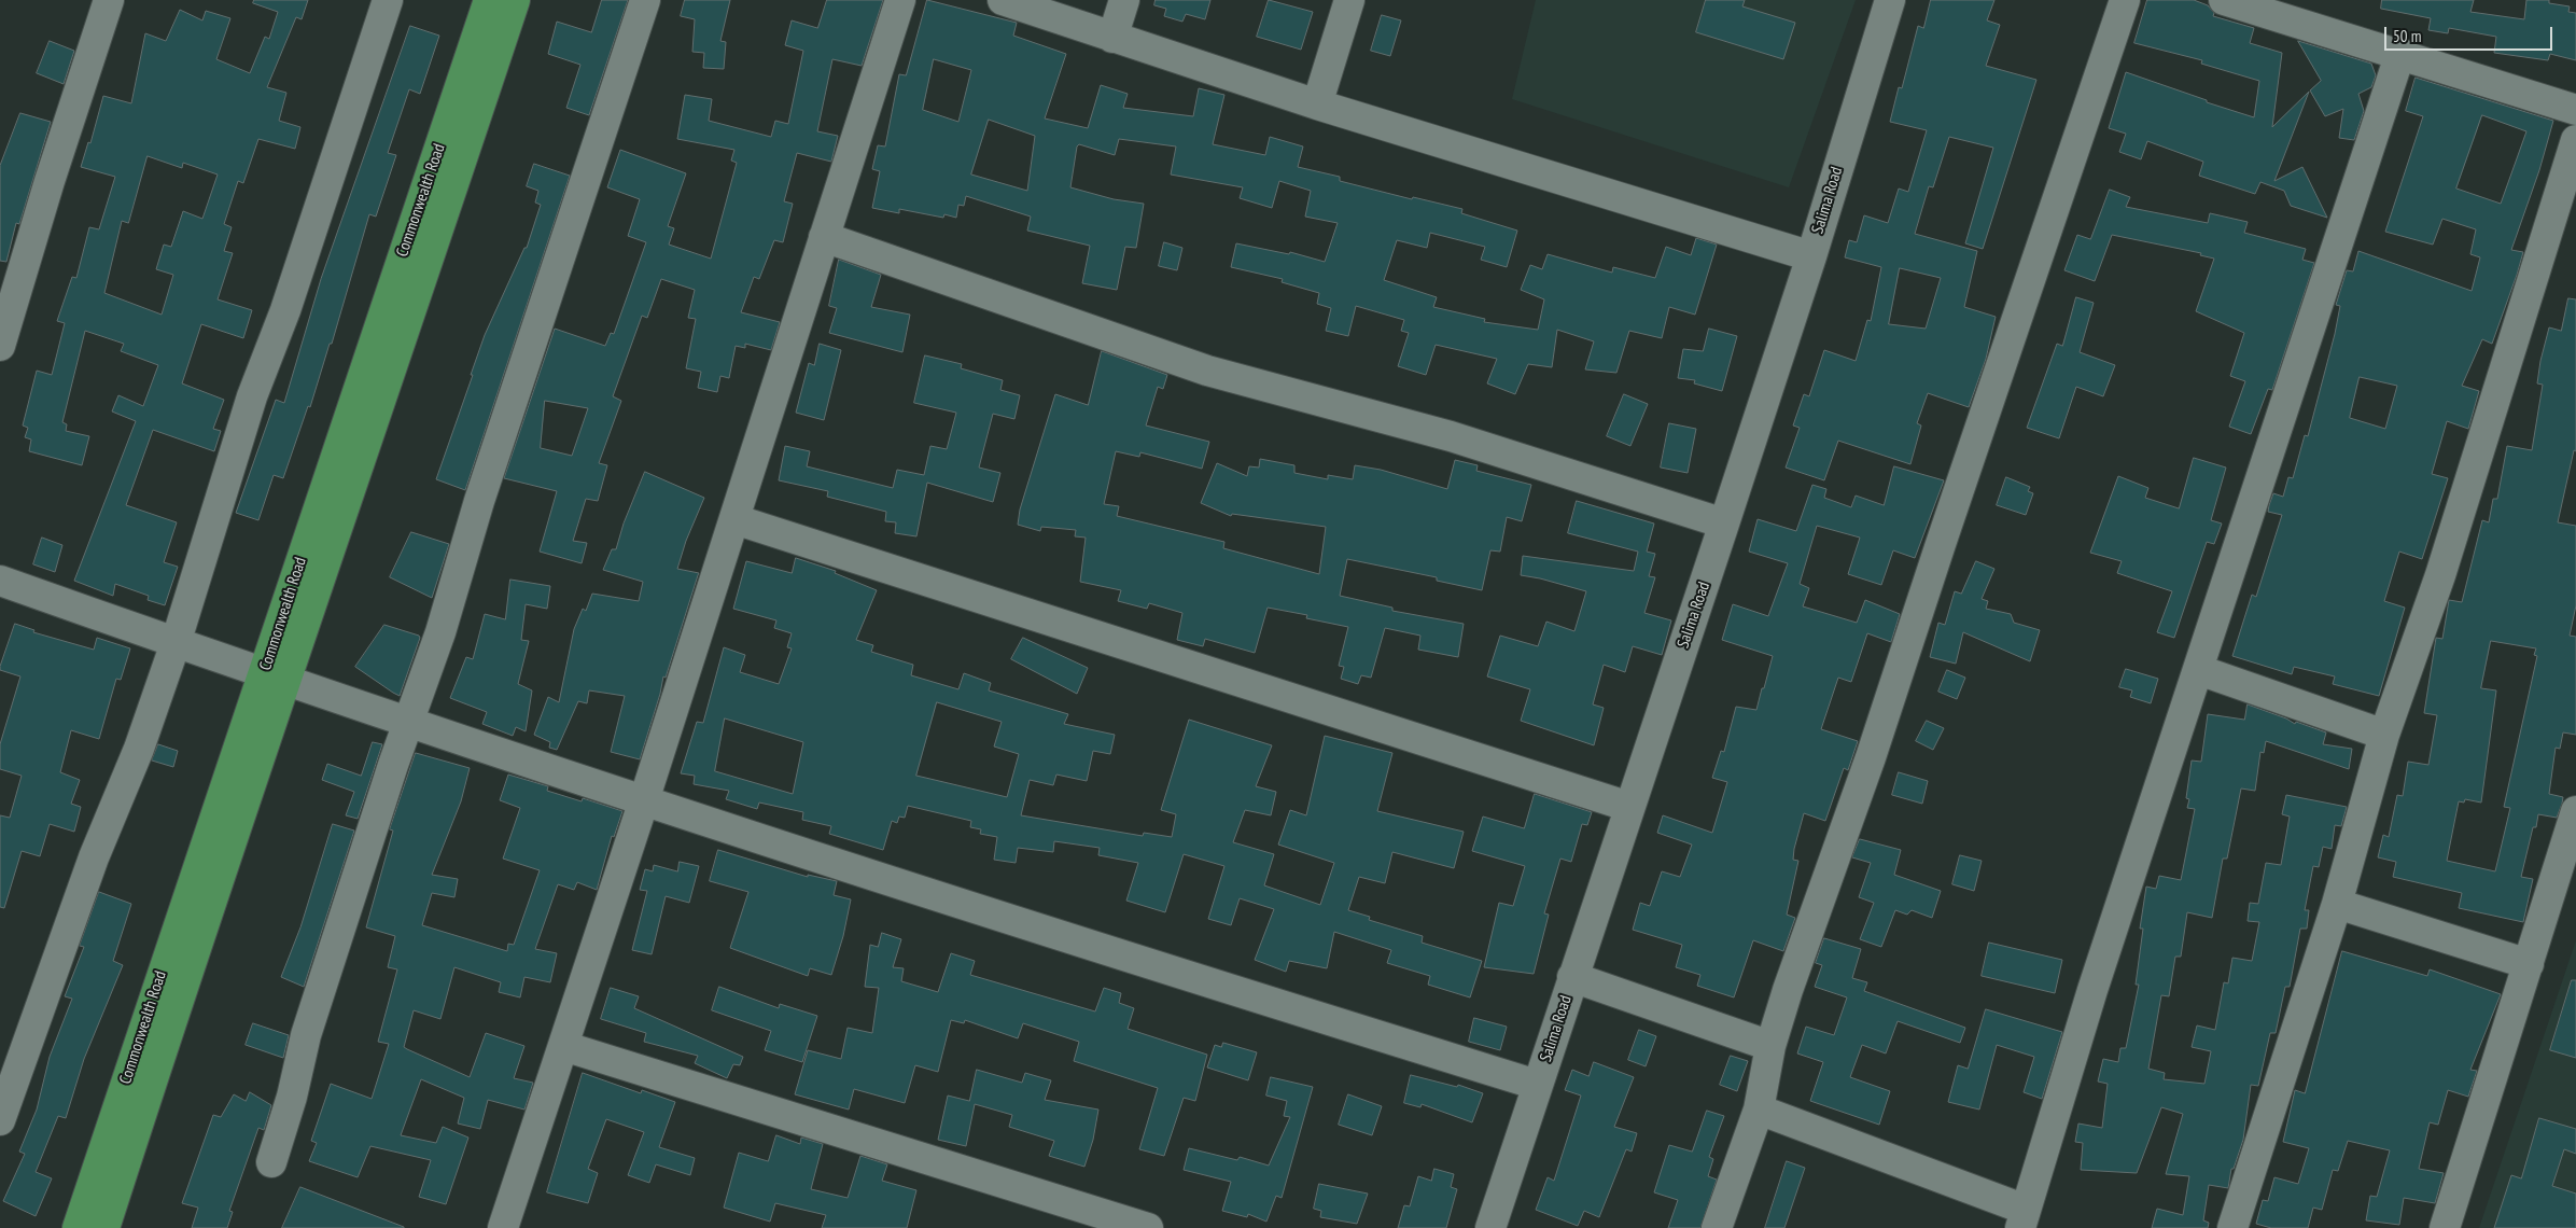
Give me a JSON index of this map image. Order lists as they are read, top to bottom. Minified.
{"streets":{"main road":["Commonwealth Road"],"street":["Salima Road"]},"scale_bar":"50 m"}
